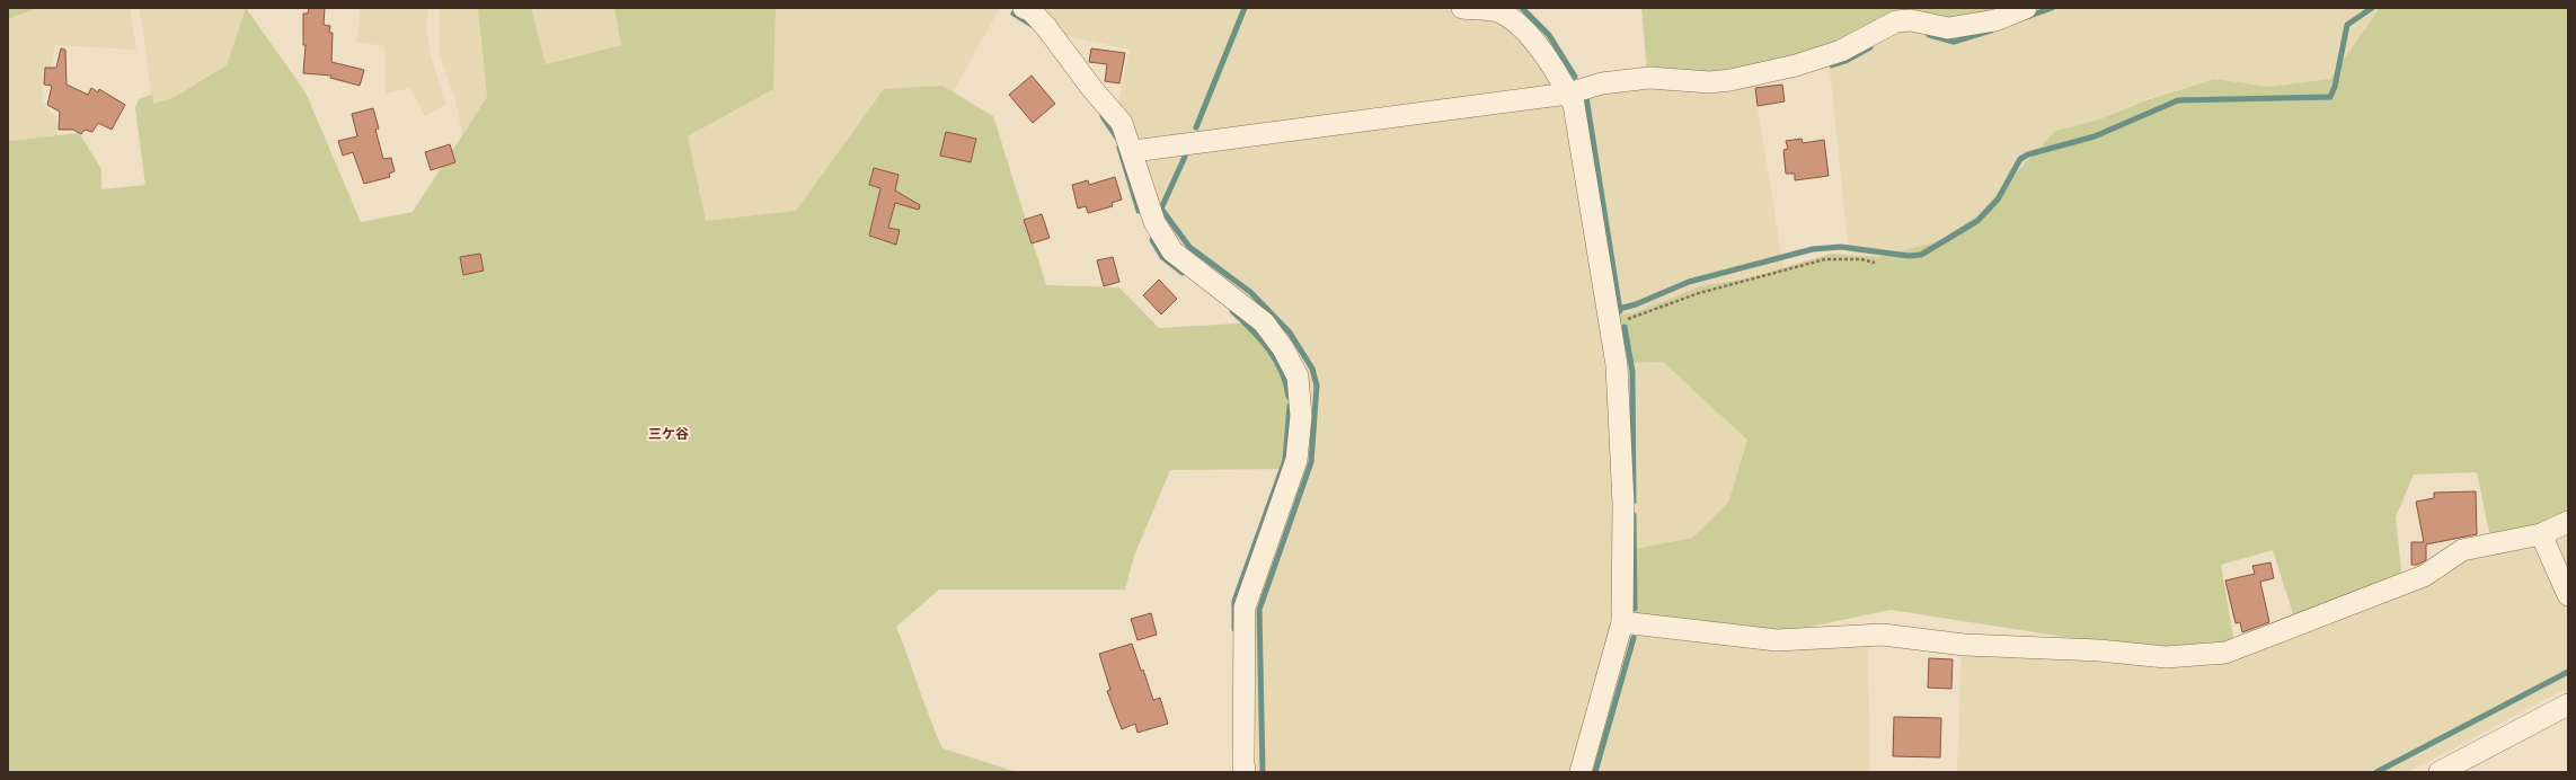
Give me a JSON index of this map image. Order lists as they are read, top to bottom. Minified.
{"districts":["三ケ谷"]}
